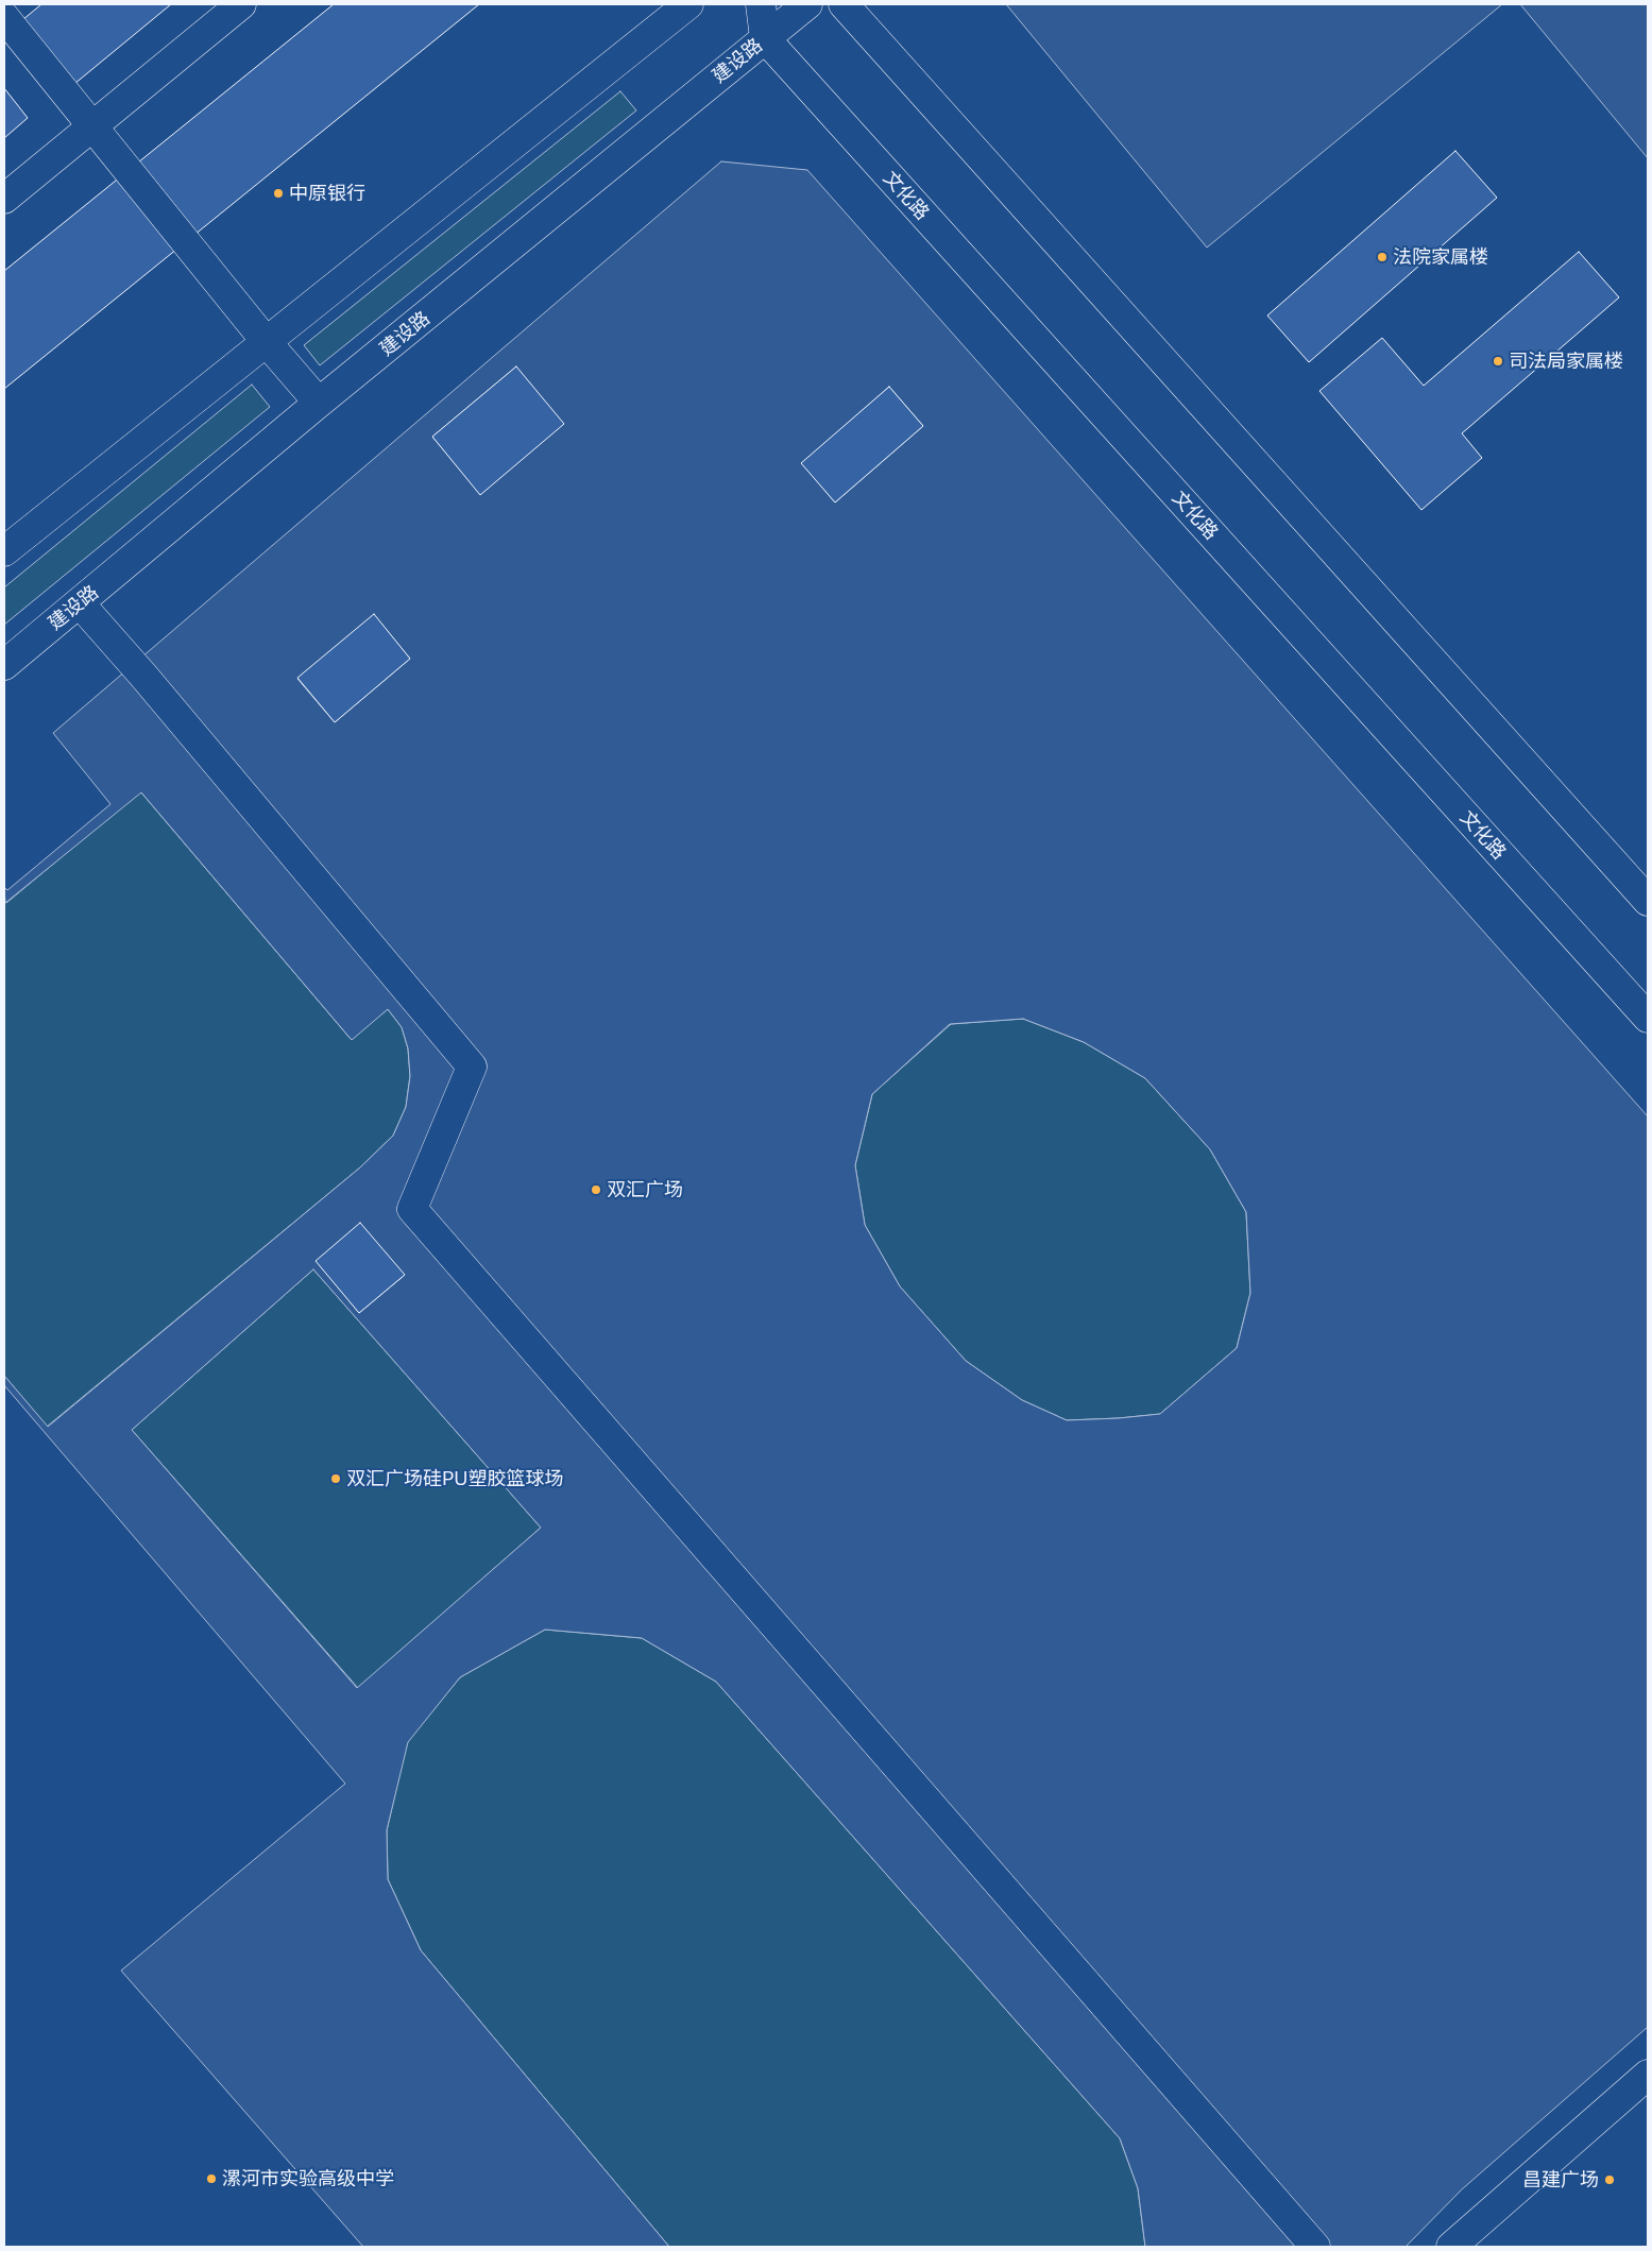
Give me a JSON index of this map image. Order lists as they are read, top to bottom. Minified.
{"streets":{"street":["建设路","文化路"]},"crossings":[["建设路","文化路"]],"places":["中原银行","法院家属楼","司法局家属楼","双汇广场","双汇广场硅PU塑胶篮球场","漯河市实验高级中学","昌建广场"]}
